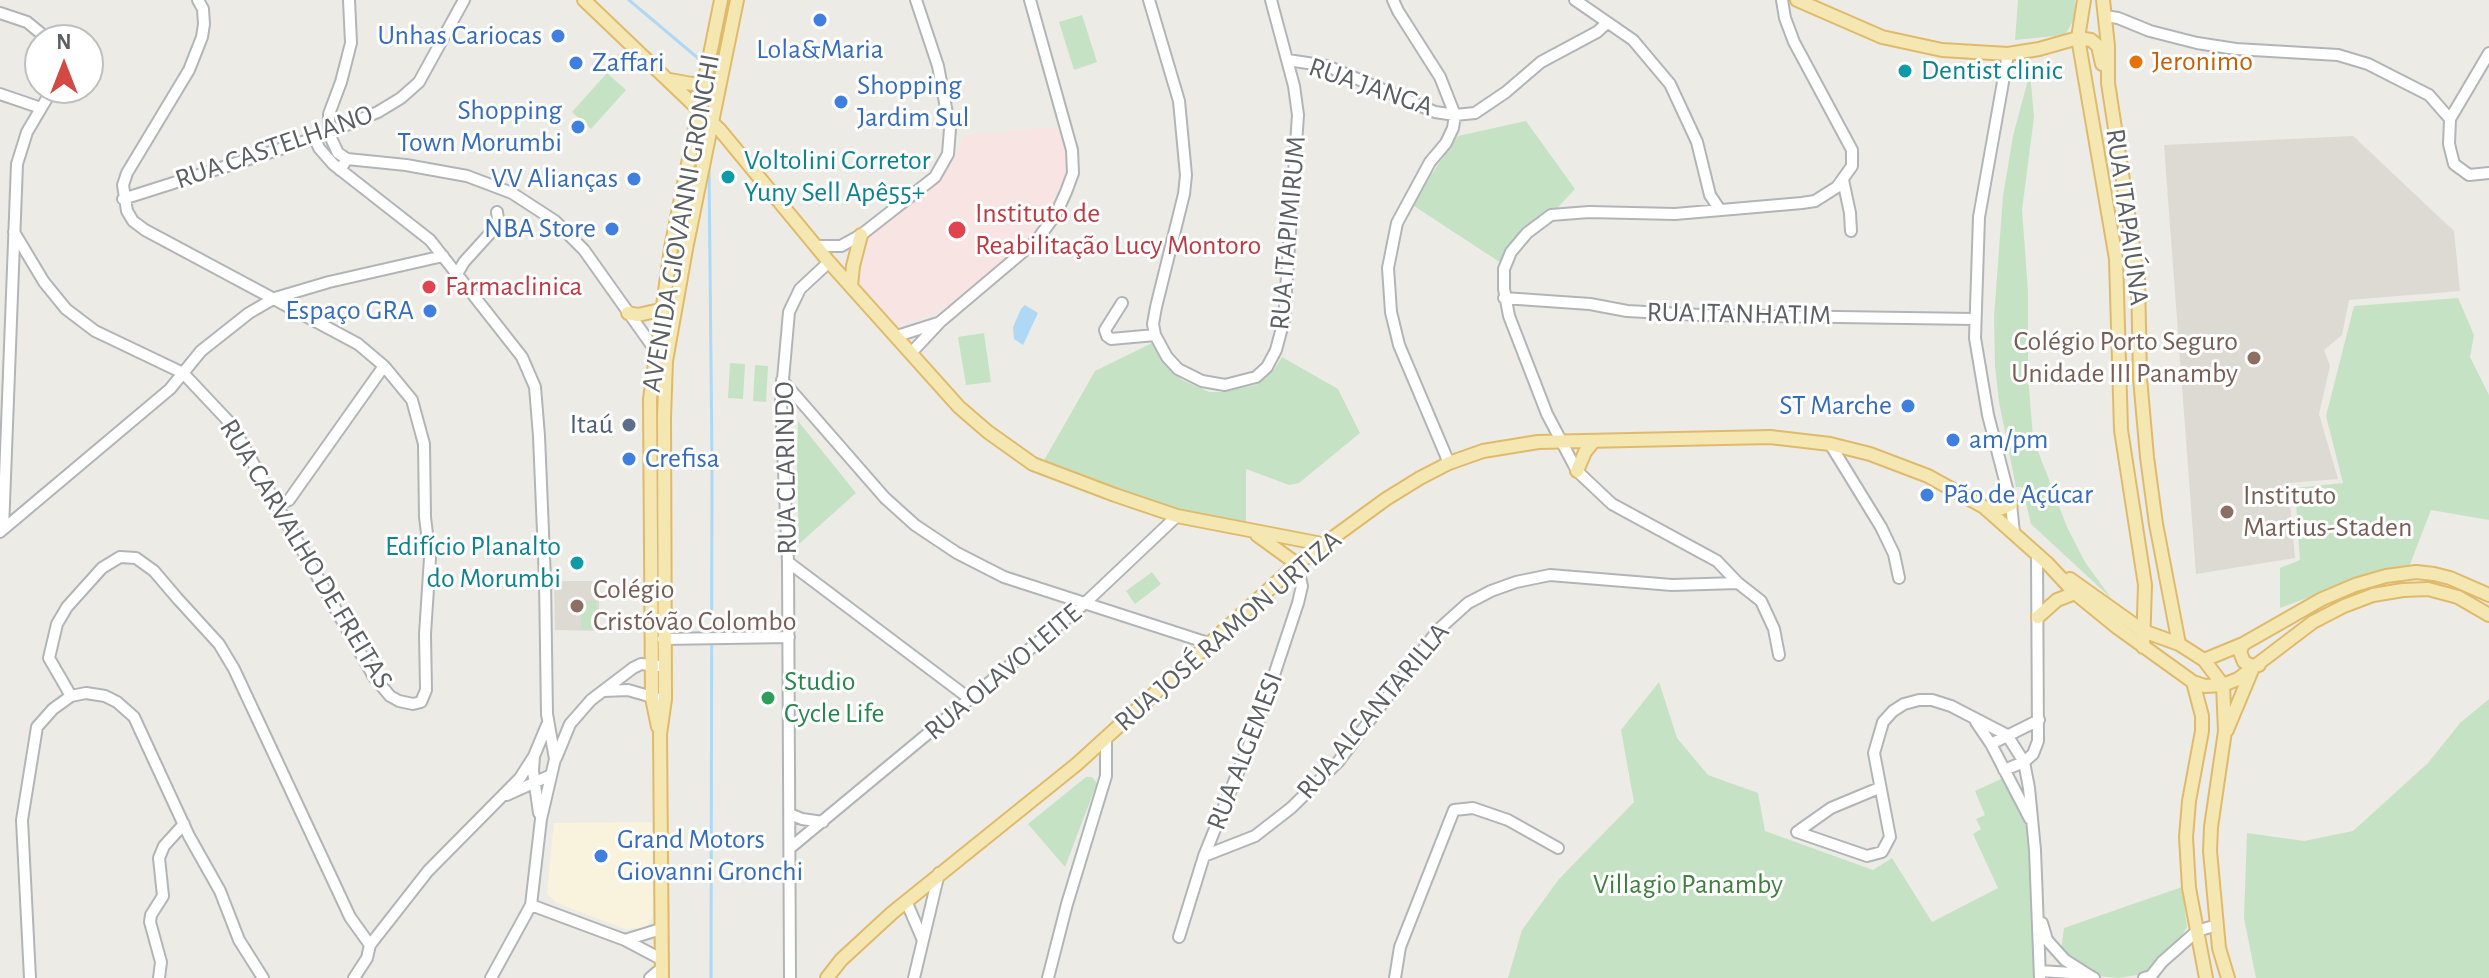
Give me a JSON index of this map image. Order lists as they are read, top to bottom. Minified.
{"streets":{"main road":["RUA ITAPAIÚNA","AVENIDA GIOVANNI GRONCHI","RUA JOSÉ RAMON URTIZA"],"street":["RUA JANGA","RUA CASTELHANO","RUA ITAPIMIRUM","RUA ITANHATIM","RUA CLARINDO","RUA CARVALHO DE FREITAS","RUA OLAVO LEITE","RUA ALCANTARILLA","RUA ALGEMESI"]},"crossings":[["RUA JANGA","RUA ITAPIMIRUM"],["RUA CASTELHANO","RUA CARVALHO DE FREITAS"],["RUA ITAPAIÚNA","RUA JOSÉ RAMON URTIZA"],["RUA CLARINDO","RUA OLAVO LEITE"],["RUA JOSÉ RAMON URTIZA","RUA ALGEMESI"],["RUA ALCANTARILLA","RUA ALGEMESI"]],"parks":["Villagio Panamby"],"places":["Lola&Maria","Unhas Cariocas","Jeronimo","Zaffari","Dentist clinic","Shopping Jardim Sul","Shopping Town Morumbi","Voltolini Corretor Yuny Sell Apê55+","VV Alianças","NBA Store","Instituto de Reabilitação Lucy Montoro","Farmaclinica","Espaço GRA","Colégio Porto Seguro Unidade III Panamby","ST Marche","Itaú","am/pm","Crefisa","Pão de Açúcar","Instituto Martius-Staden","Edifício Planalto do Morumbi","Colégio Cristóvão Colombo","Studio Cycle Life","Grand Motors Giovanni Gronchi"],"north":"top"}
